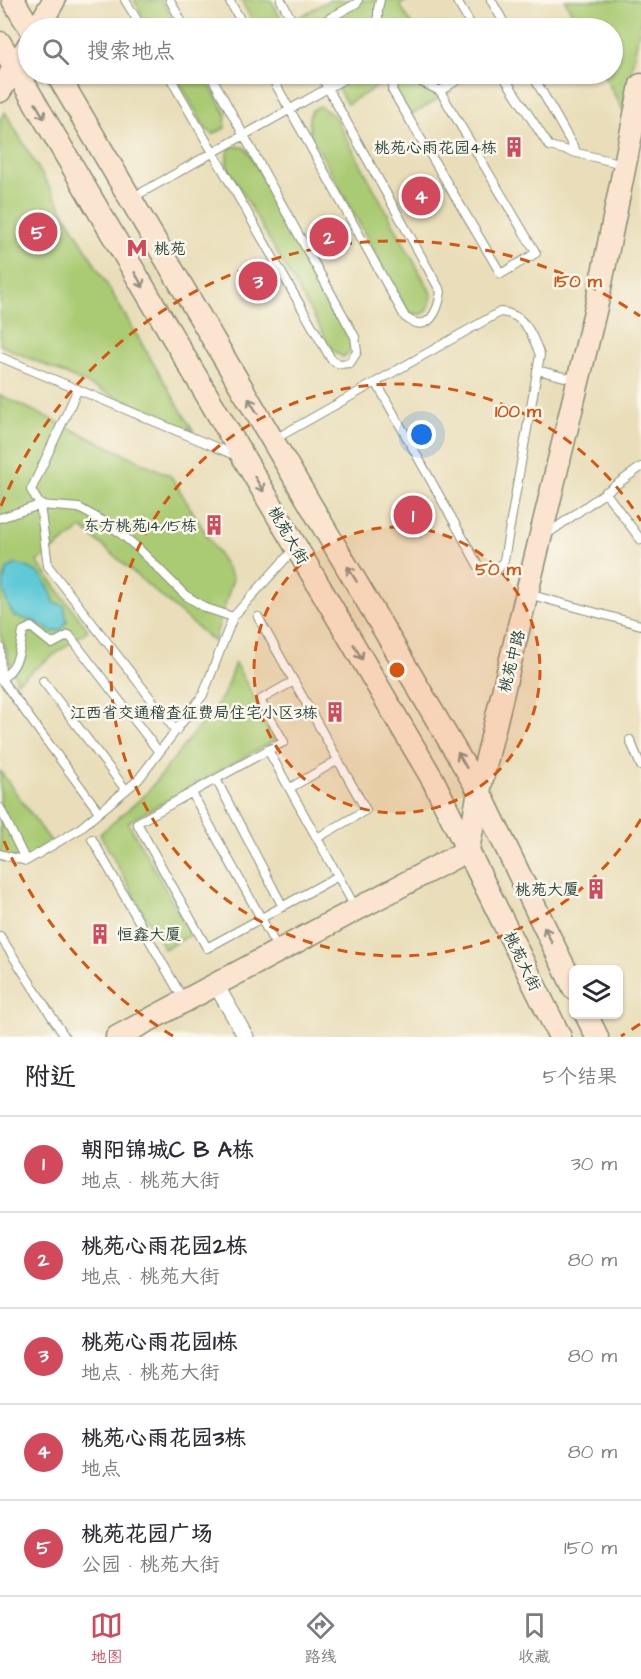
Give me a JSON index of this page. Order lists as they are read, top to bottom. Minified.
{"streets":{"main road":["桃苑大街","桃苑中路"]},"crossings":[["桃苑大街","桃苑中路"]],"places":{"building":["桃苑心雨花园4栋","东方桃苑14/15栋","江西省交通稽查征费局住宅小区3栋","桃苑大厦","恒鑫大厦"],"metro station":["桃苑"]},"page":{"search":"搜索地点","pins":["4","5","2","3","1"],"heading":["附近","5个结果"],"list":[{"mark":"1","name":"朝阳锦城C B A栋","note":"地点 · 桃苑大街","value":"30 m"},{"mark":"2","name":"桃苑心雨花园2栋","note":"地点 · 桃苑大街","value":"80 m"},{"mark":"3","name":"桃苑心雨花园1栋","note":"地点 · 桃苑大街","value":"80 m"},{"mark":"4","name":"桃苑心雨花园3栋","note":"地点","value":"80 m"},{"mark":"5","name":"桃苑花园广场","note":"公园 · 桃苑大街","value":"150 m"}],"nav":["地图","路线","收藏"]},"rings":["150 m","100 m","50 m"]}
